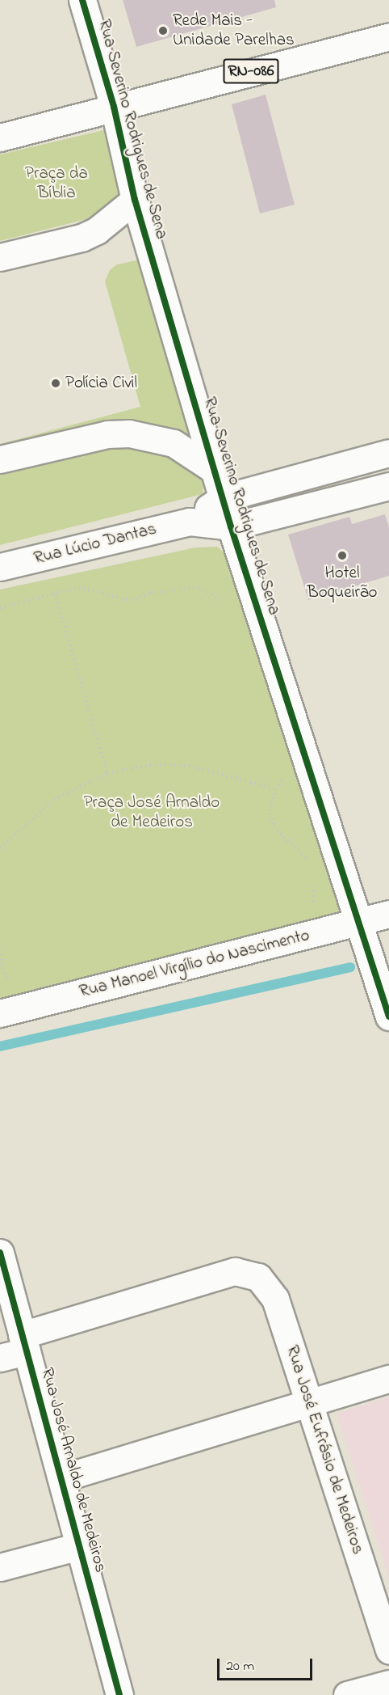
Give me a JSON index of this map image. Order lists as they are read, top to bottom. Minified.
{"streets":{"street":["RN-086","Rua Severino Rodrigues de Sena","Rua Lúcio Dantas","Rua Manoel Virgílio do Nascimento","Rua José Eufrásio de Medeiros","Rua José Arnaldo de Medeiros"]},"crossings":[["RN-086","Rua Severino Rodrigues de Sena"],["Rua Severino Rodrigues de Sena","Rua Lúcio Dantas"],["Rua Severino Rodrigues de Sena","Rua Manoel Virgílio do Nascimento"],["Rua José Eufrásio de Medeiros","Rua José Arnaldo de Medeiros"]],"parks":["Praça da Bíblia","Praça José Arnaldo de Medeiros"],"places":["Rede Mais - Unidade Parelhas","Polícia Civil","Hotel Boqueirão"],"scale_bar":"20 m"}
